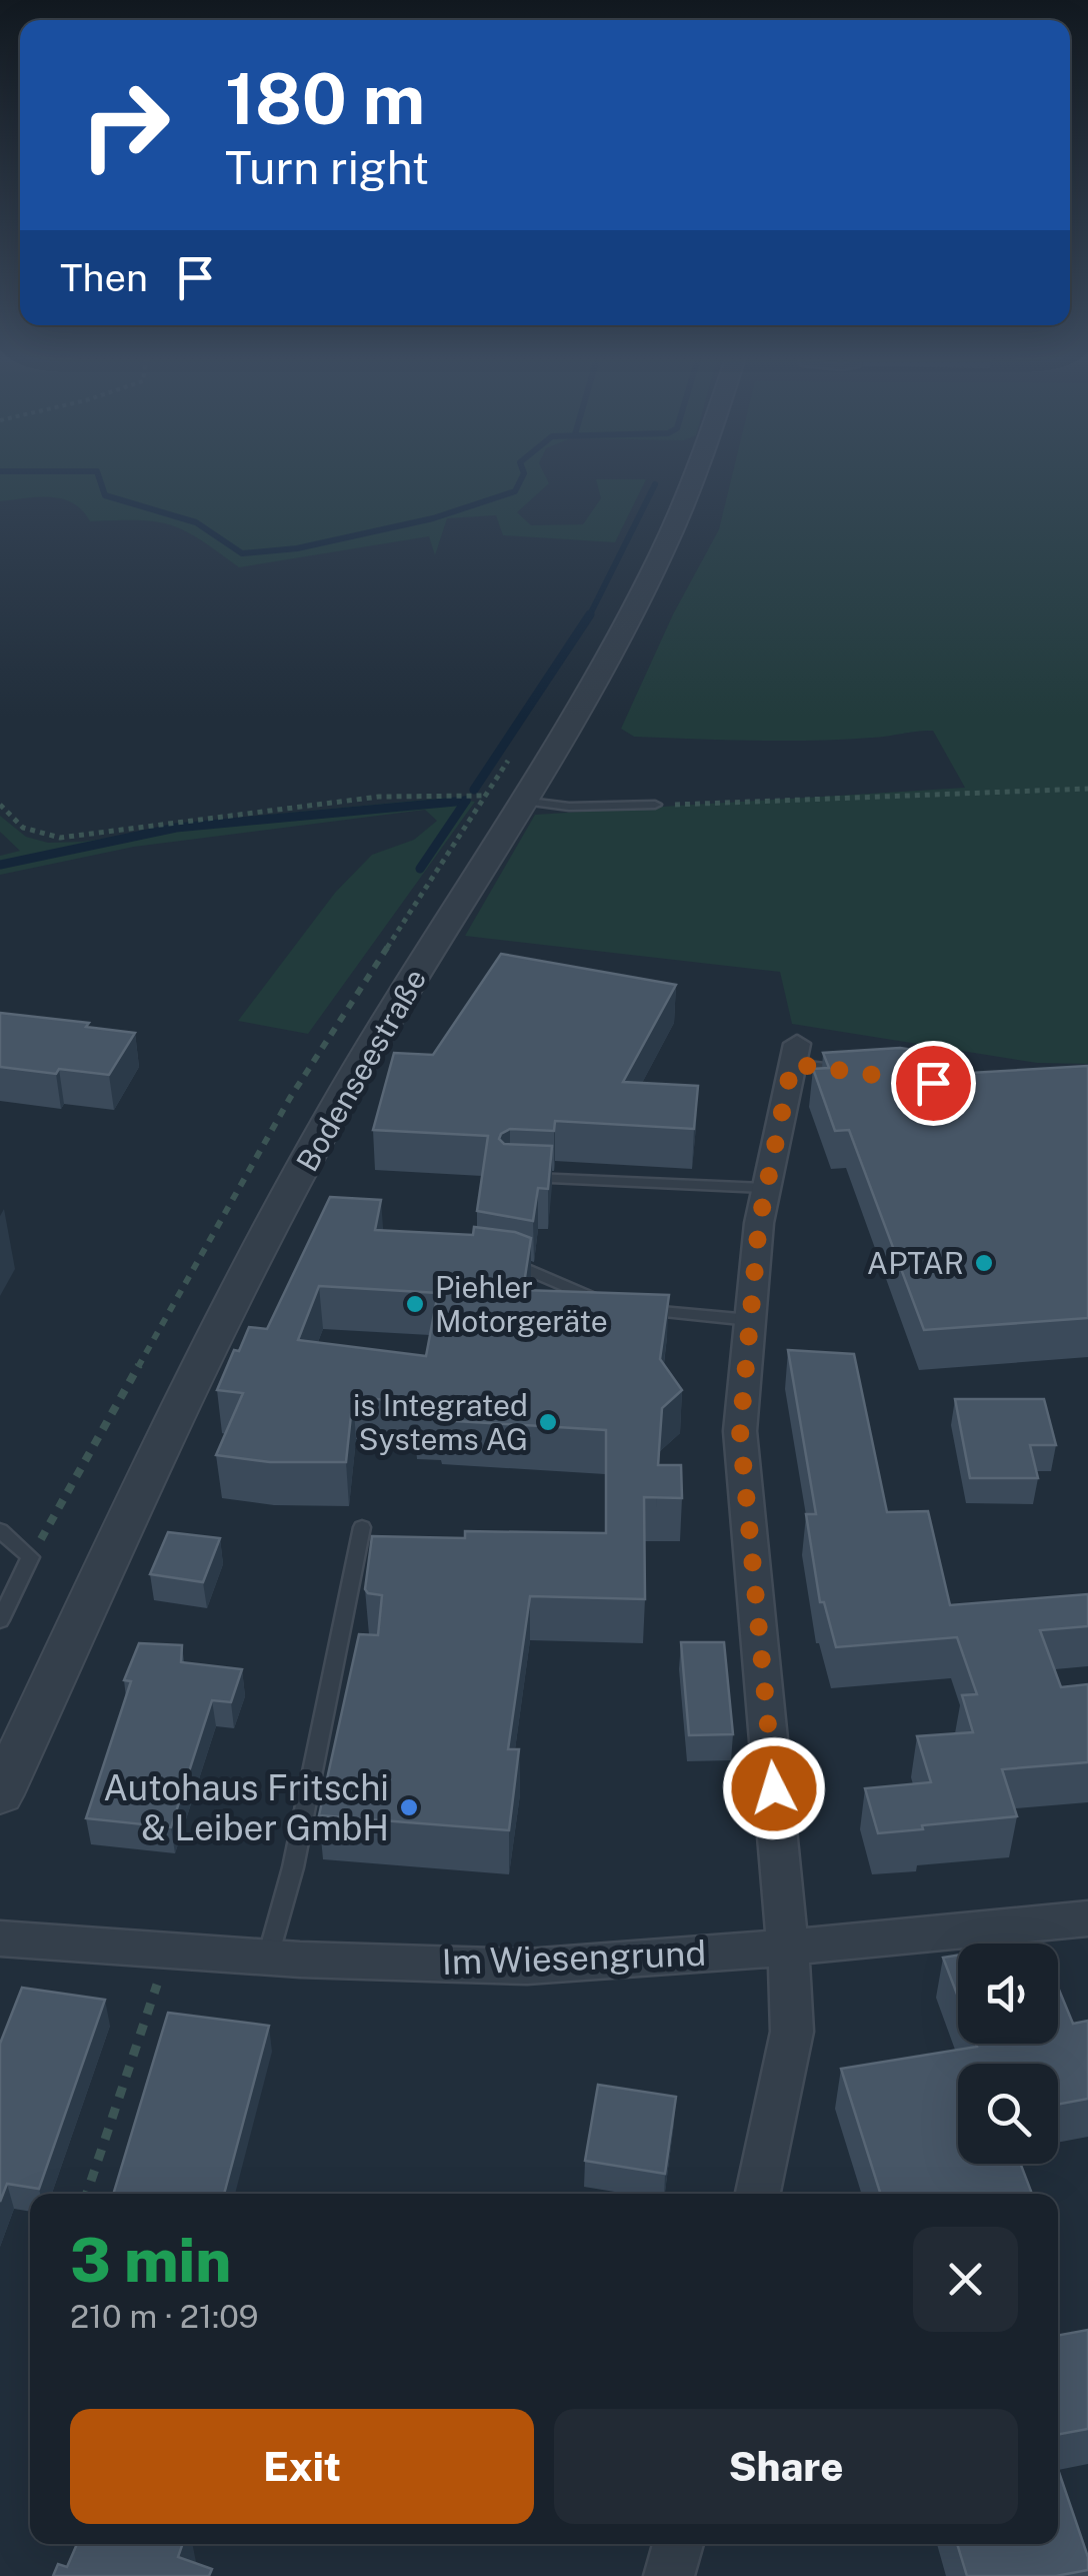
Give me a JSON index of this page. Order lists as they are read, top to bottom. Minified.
{"streets":{"street":["Bodenseestraße","Im Wiesengrund"]},"places":["APTAR","Piehler Motorgeräte","is Integrated Systems AG","Autohaus Fritschi & Leiber GmbH"],"page":{"turn":["180 m","Turn right"],"then":"Then","heading":["3 min","210 m · 21:09"],"buttons":["Exit","Share"]}}
